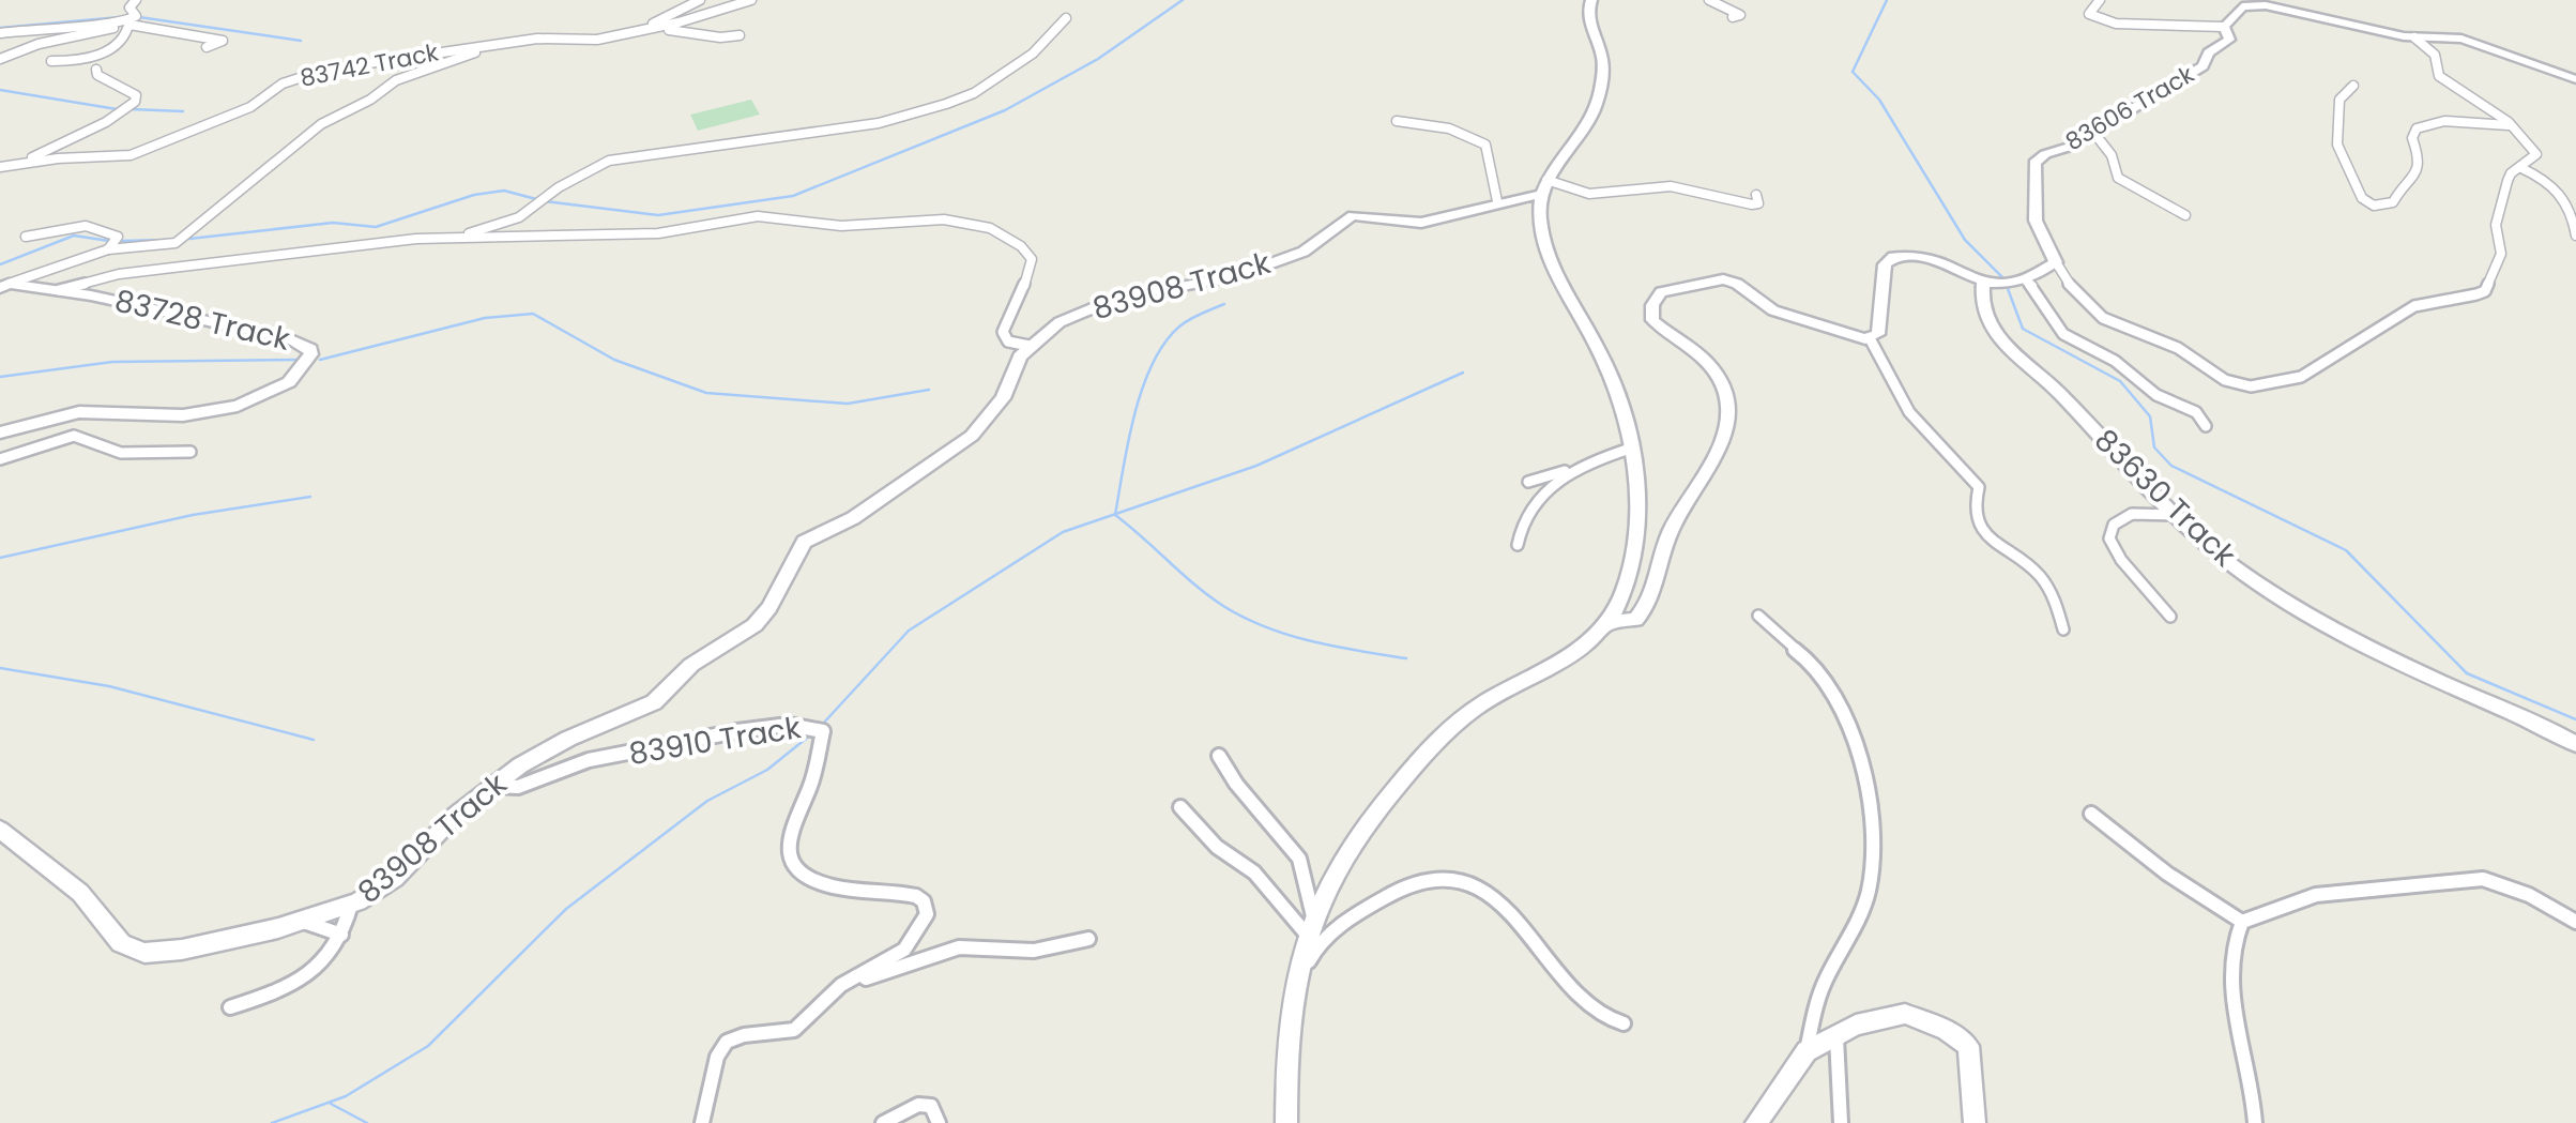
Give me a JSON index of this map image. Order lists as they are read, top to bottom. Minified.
{"streets":{"street":["83742 Track","83606 Track","83908 Track","83728 Track","83630 Track","83910 Track"]},"crossings":[["83908 Track","83910 Track"]]}
